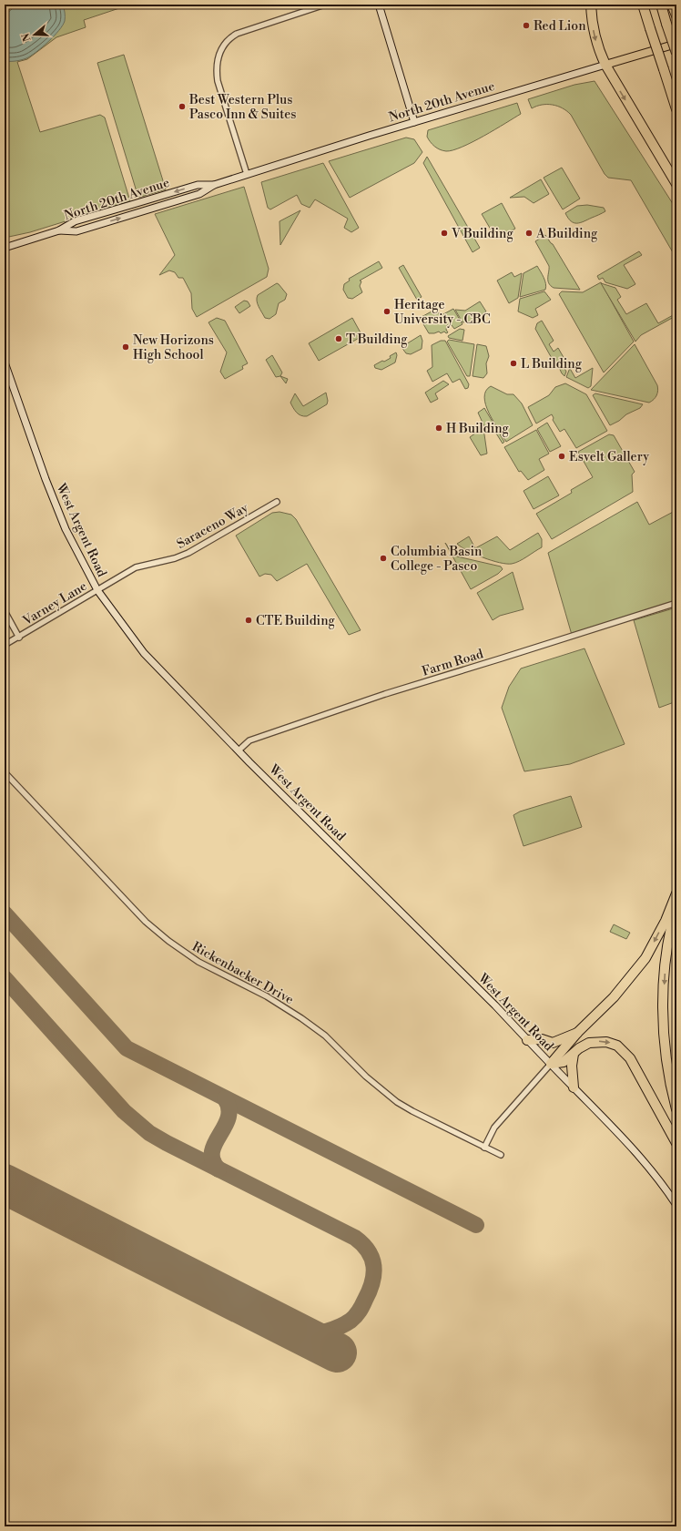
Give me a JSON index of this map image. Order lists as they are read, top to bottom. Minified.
{"streets":{"main road":["North 20th Avenue","West Argent Road"],"street":["Saraceno Way","Varney Lane","Farm Road","Rickenbacker Drive"]},"crossings":[["Saraceno Way","West Argent Road"],["Saraceno Way","Varney Lane"],["West Argent Road","Varney Lane"],["West Argent Road","Farm Road"]],"places":["Red Lion","Best Western Plus Pasco Inn & Suites","V Building","A Building","Heritage University - CBC","T Building","New Horizons High School","L Building","H Building","Esvelt Gallery","Columbia Basin College - Pasco","CTE Building"],"north":"left"}
